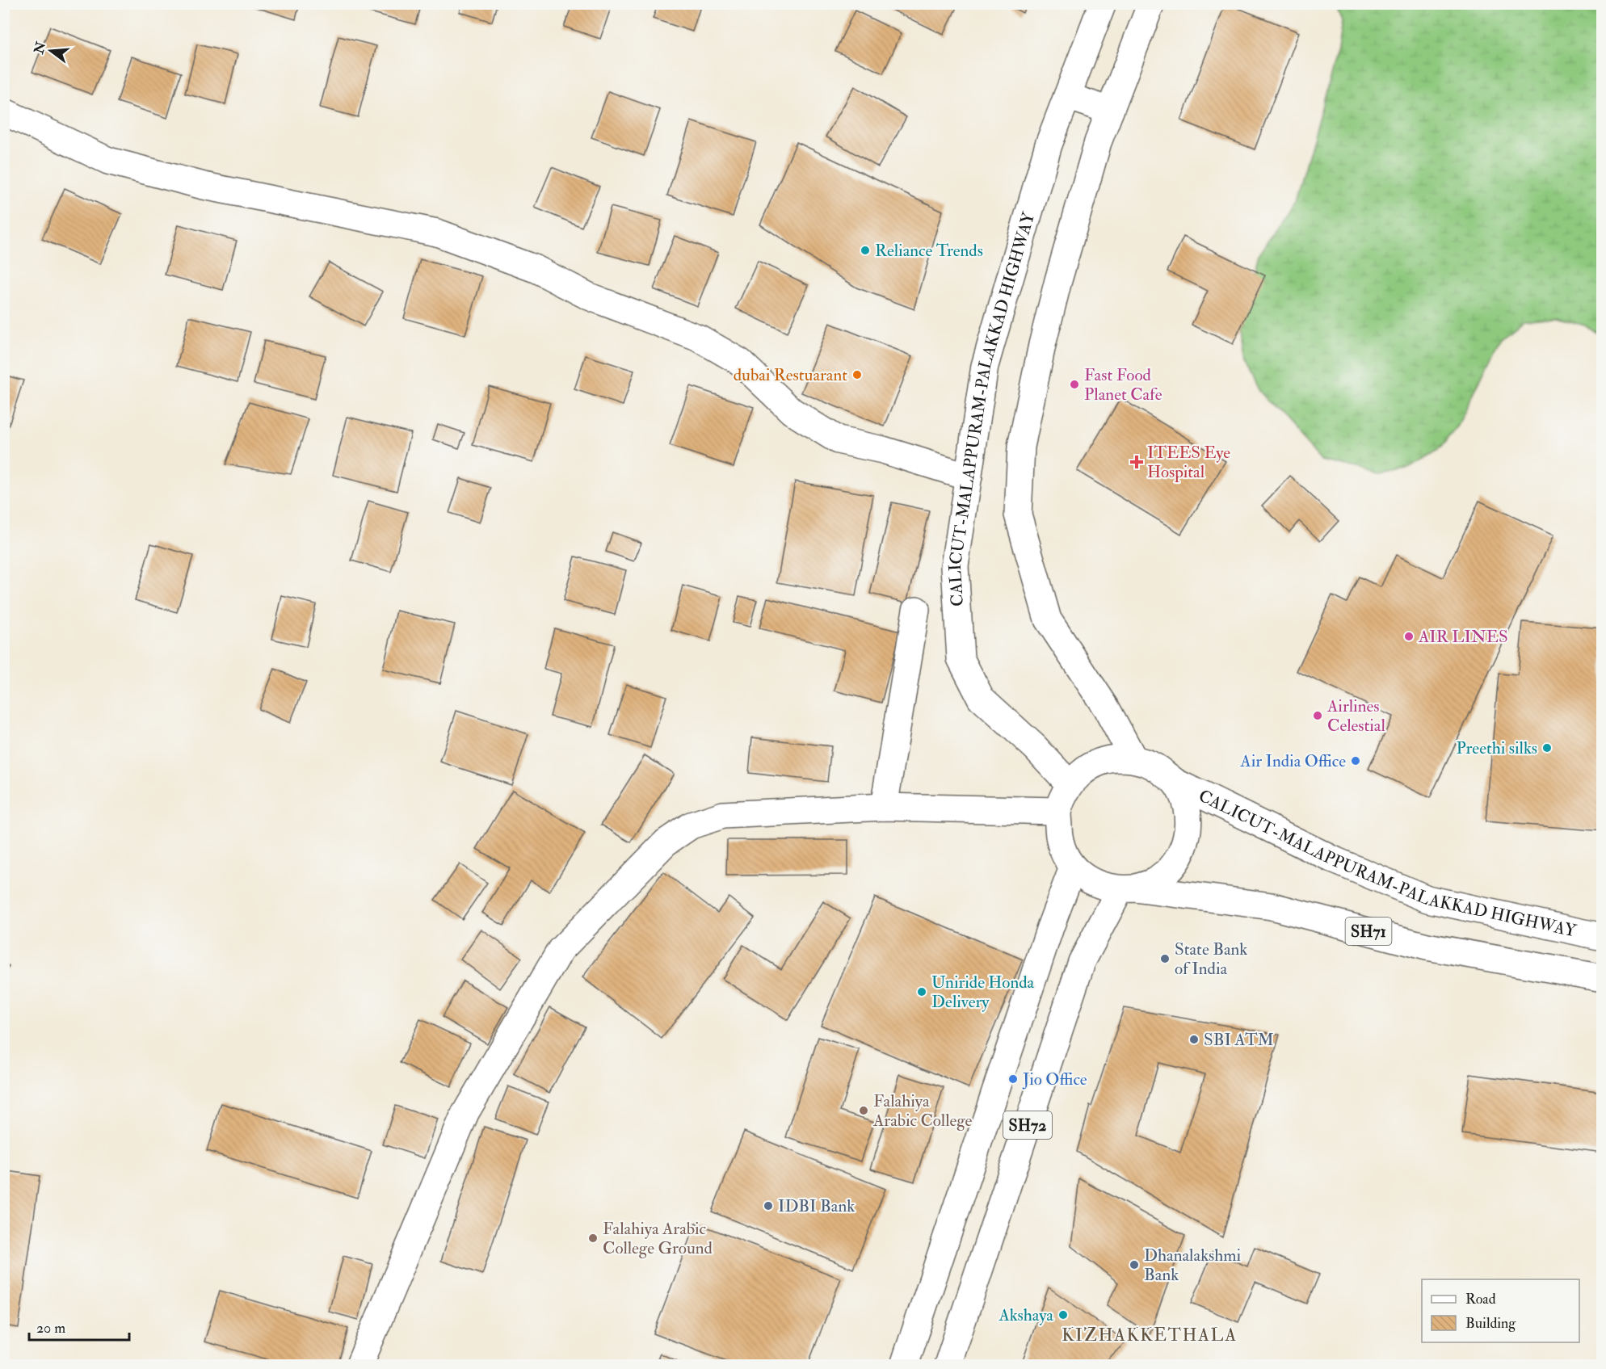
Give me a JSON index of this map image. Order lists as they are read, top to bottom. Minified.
{"streets":{"main road":["CALICUT-MALAPPURAM-PALAKKAD HIGHWAY","SH71","SH72"]},"crossings":[["CALICUT-MALAPPURAM-PALAKKAD HIGHWAY","SH72"]],"districts":["KIZHAKKETHALA"],"places":{"other":["Reliance Trends","dubai Restuarant","Fast Food Planet Cafe","AIR LINES","Airlines Celestial","Preethi silks","Air India Office","State Bank of India","Uniride Honda Delivery","SBI ATM","Jio Office","Falahiya Arabic College","IDBI Bank","Falahiya Arabic College Ground","Dhanalakshmi Bank","Akshaya"],"health":["ITEES Eye Hospital"]},"legend":["Road","Building"],"scale_bar":"20 m","north":"left"}
